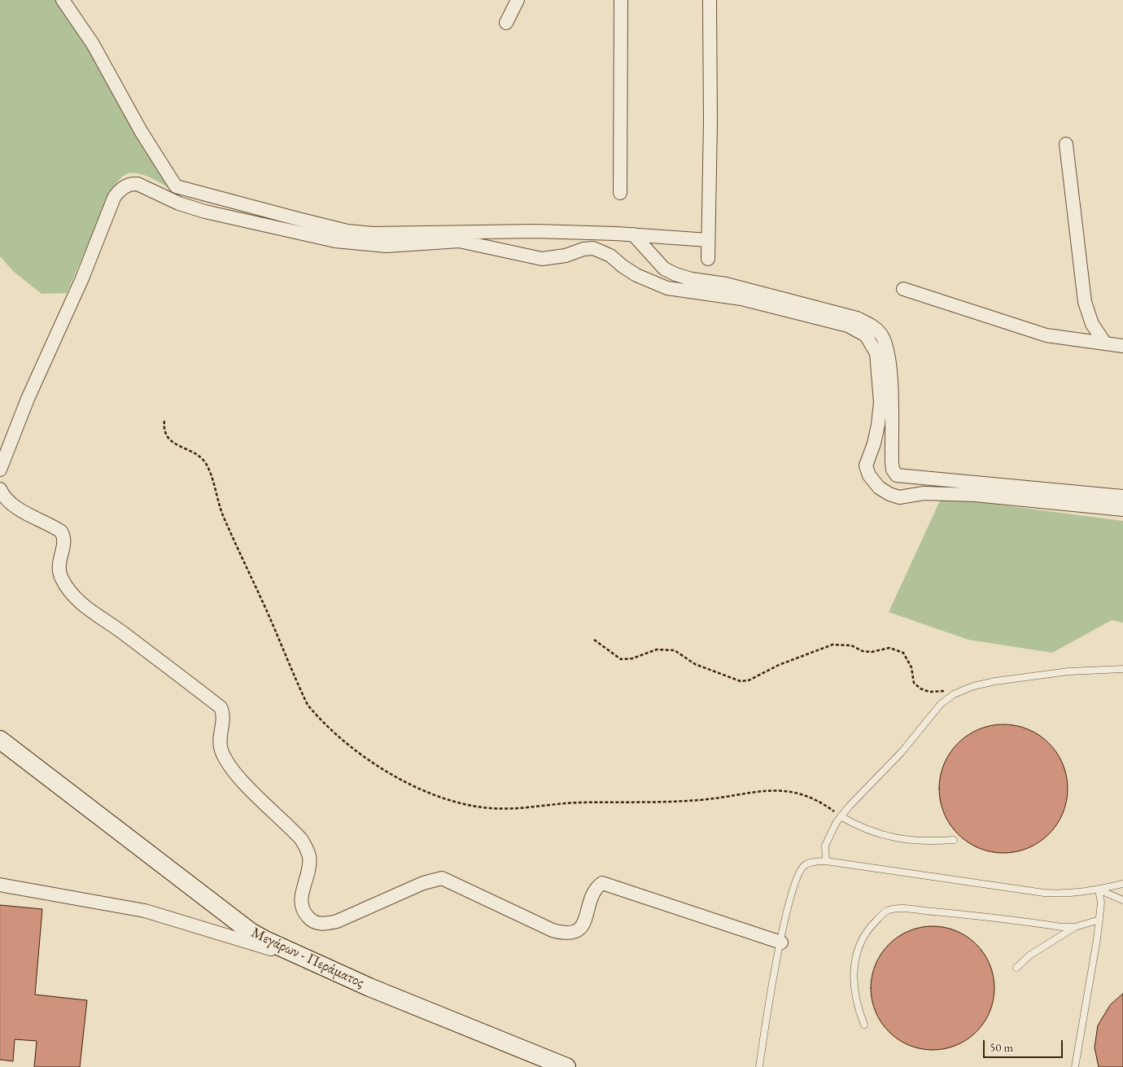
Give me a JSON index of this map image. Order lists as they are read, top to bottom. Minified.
{"streets":{"main road":["Μεγάρων - Περάματος"]},"scale_bar":"50 m"}
